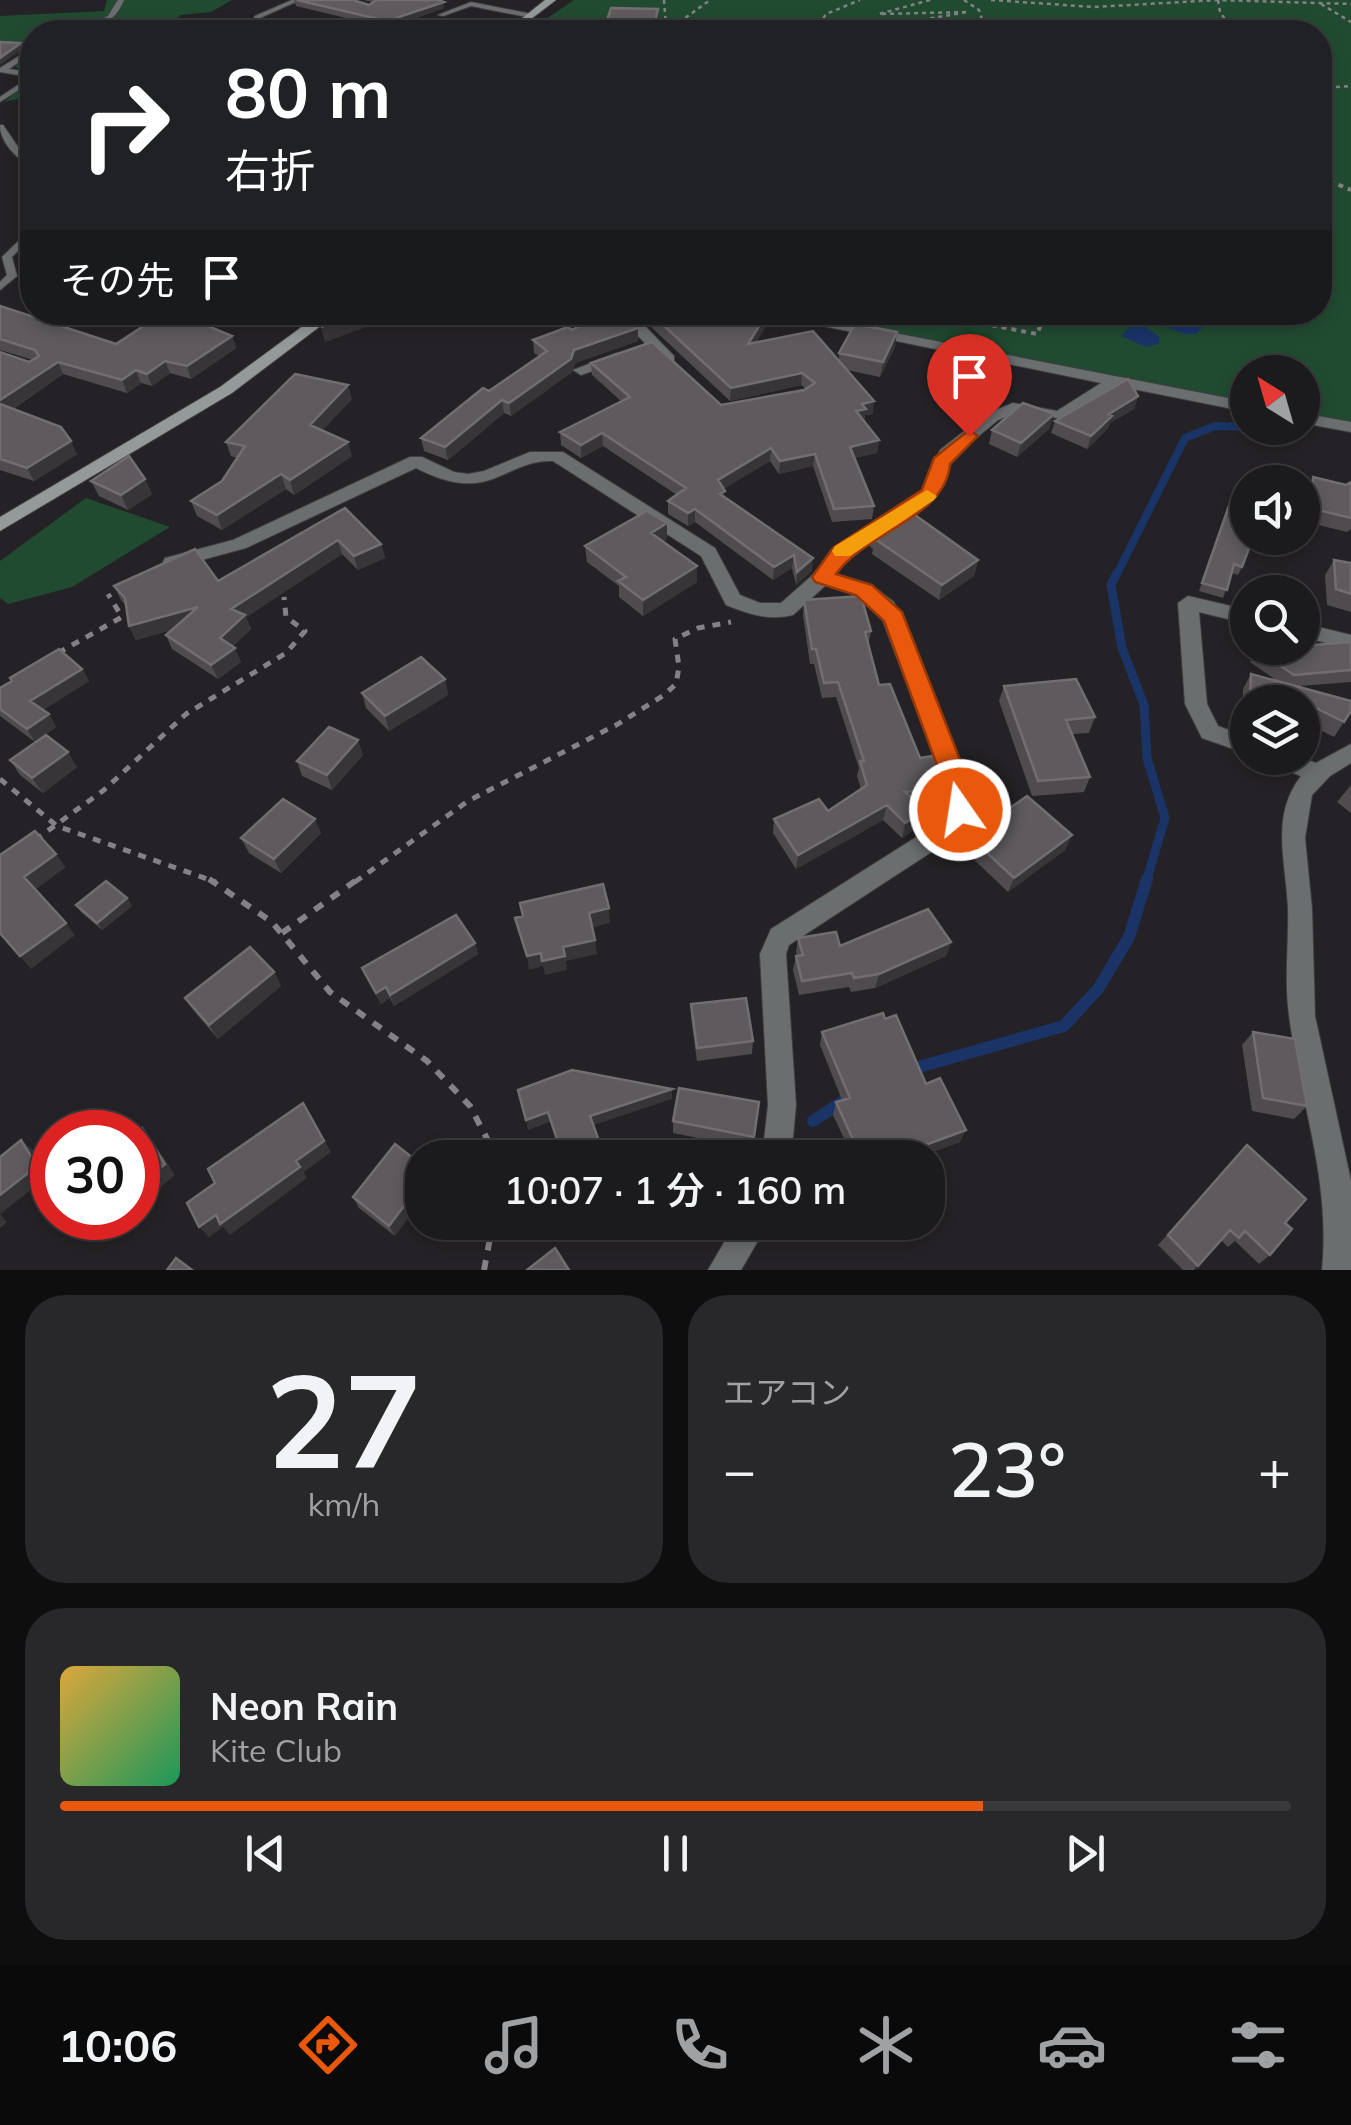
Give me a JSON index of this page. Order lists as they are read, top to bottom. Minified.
{"north":"top left","page":{"turn":["80 m","右折"],"then":"その先","limit":"30","trip":"10:07 · 1 分 · 160 m","tile":[["27","km/h"],"エアコン"],"heat":["−","23°","+"],"song":["Neon Rain","Kite Club"],"tabs":"10:06"}}
